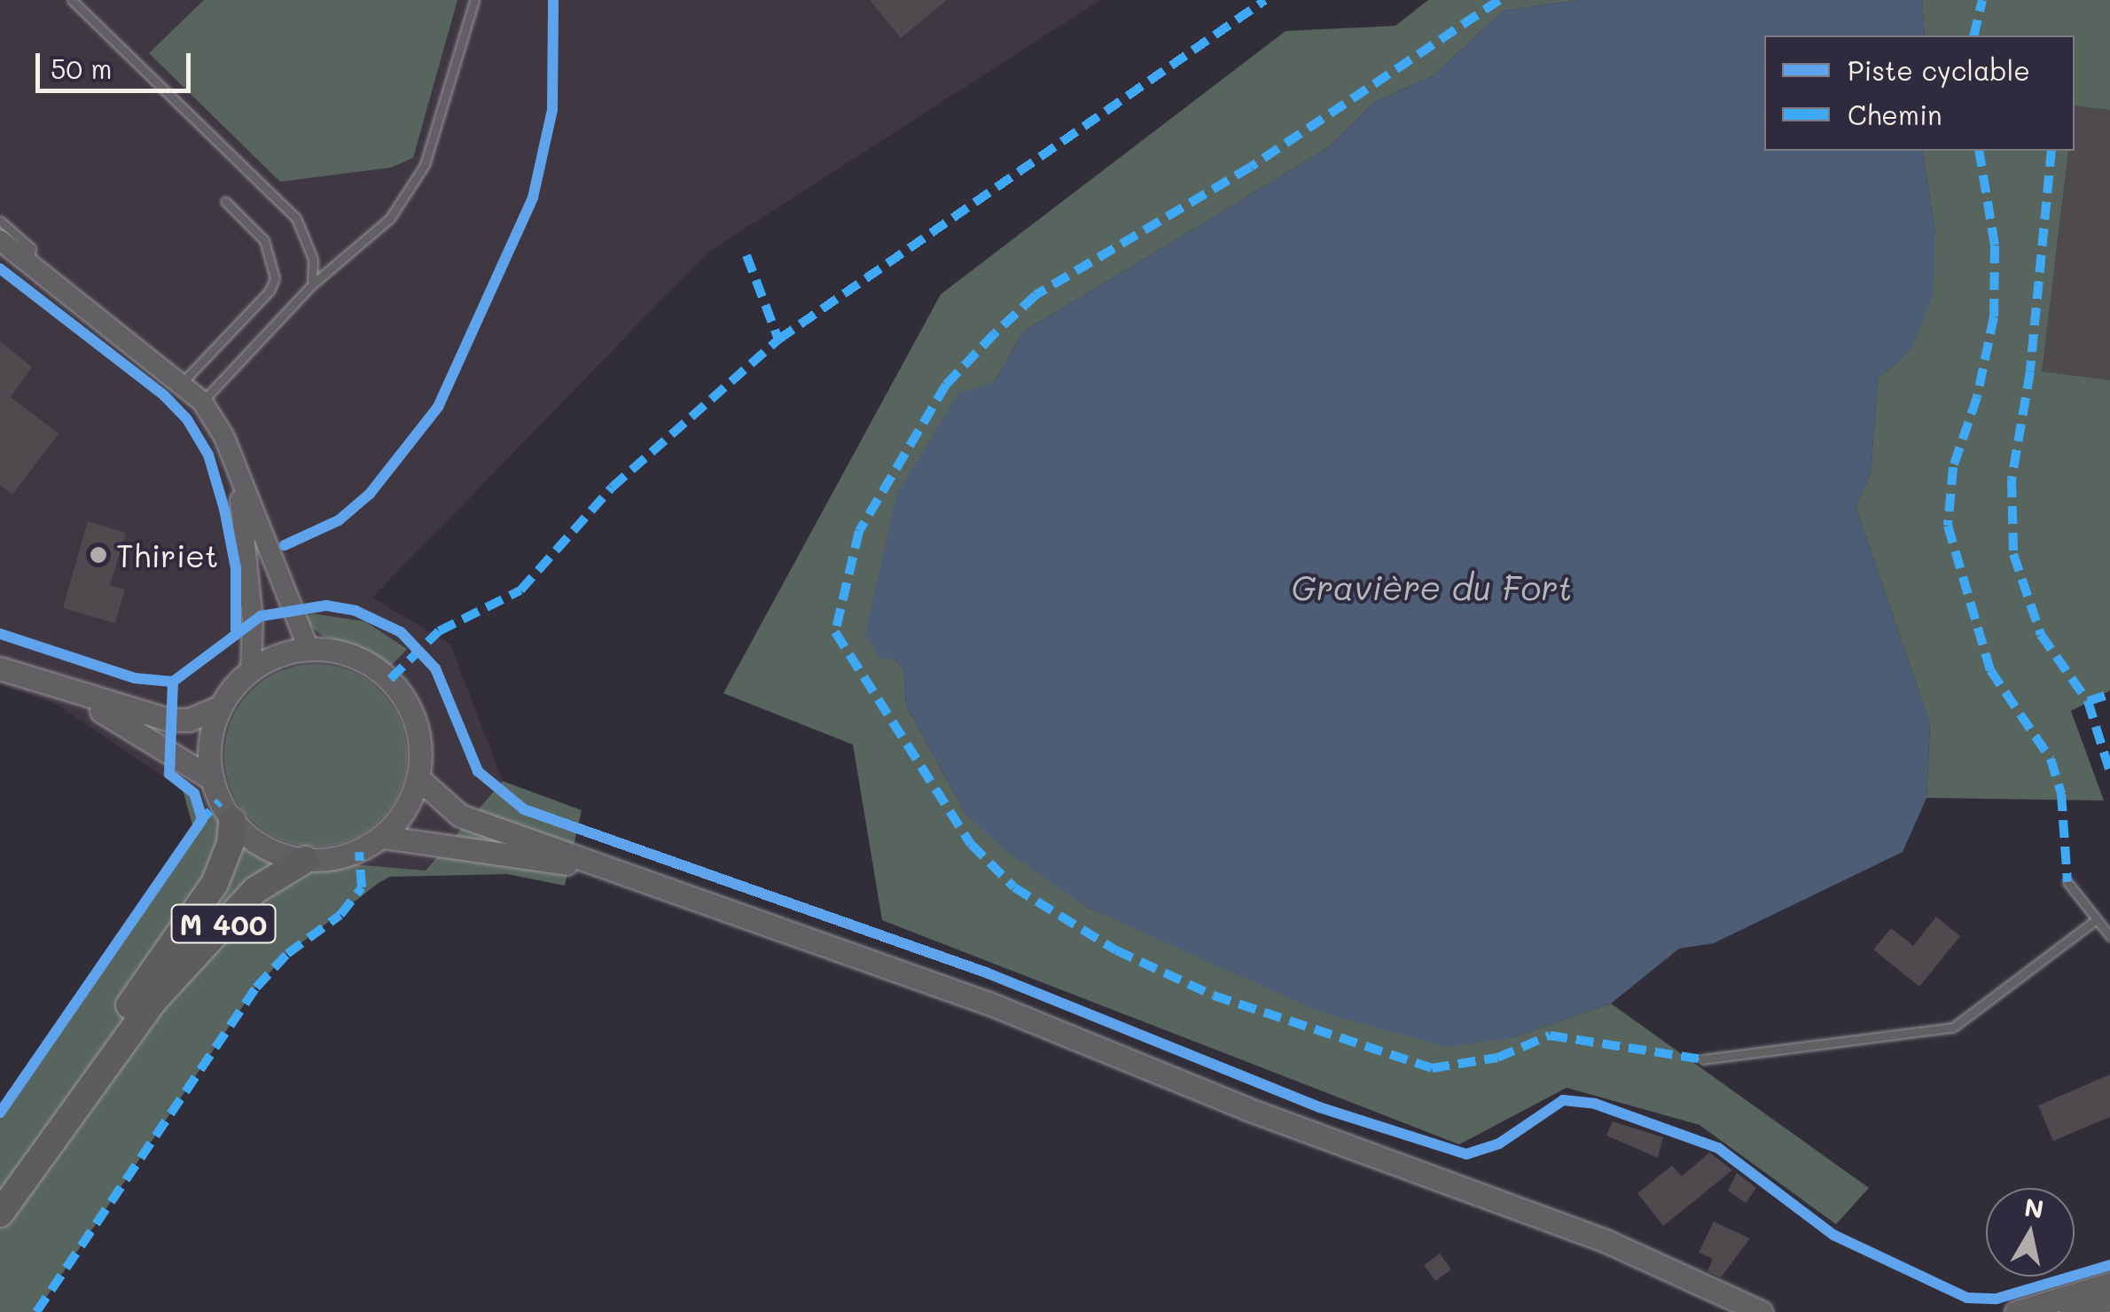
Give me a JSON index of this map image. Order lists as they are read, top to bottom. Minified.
{"streets":{"highway":["M 400"]},"water":["Gravière du Fort"],"places":["Thiriet"],"legend":["Piste cyclable","Chemin"],"scale_bar":"50 m","north":"top"}
